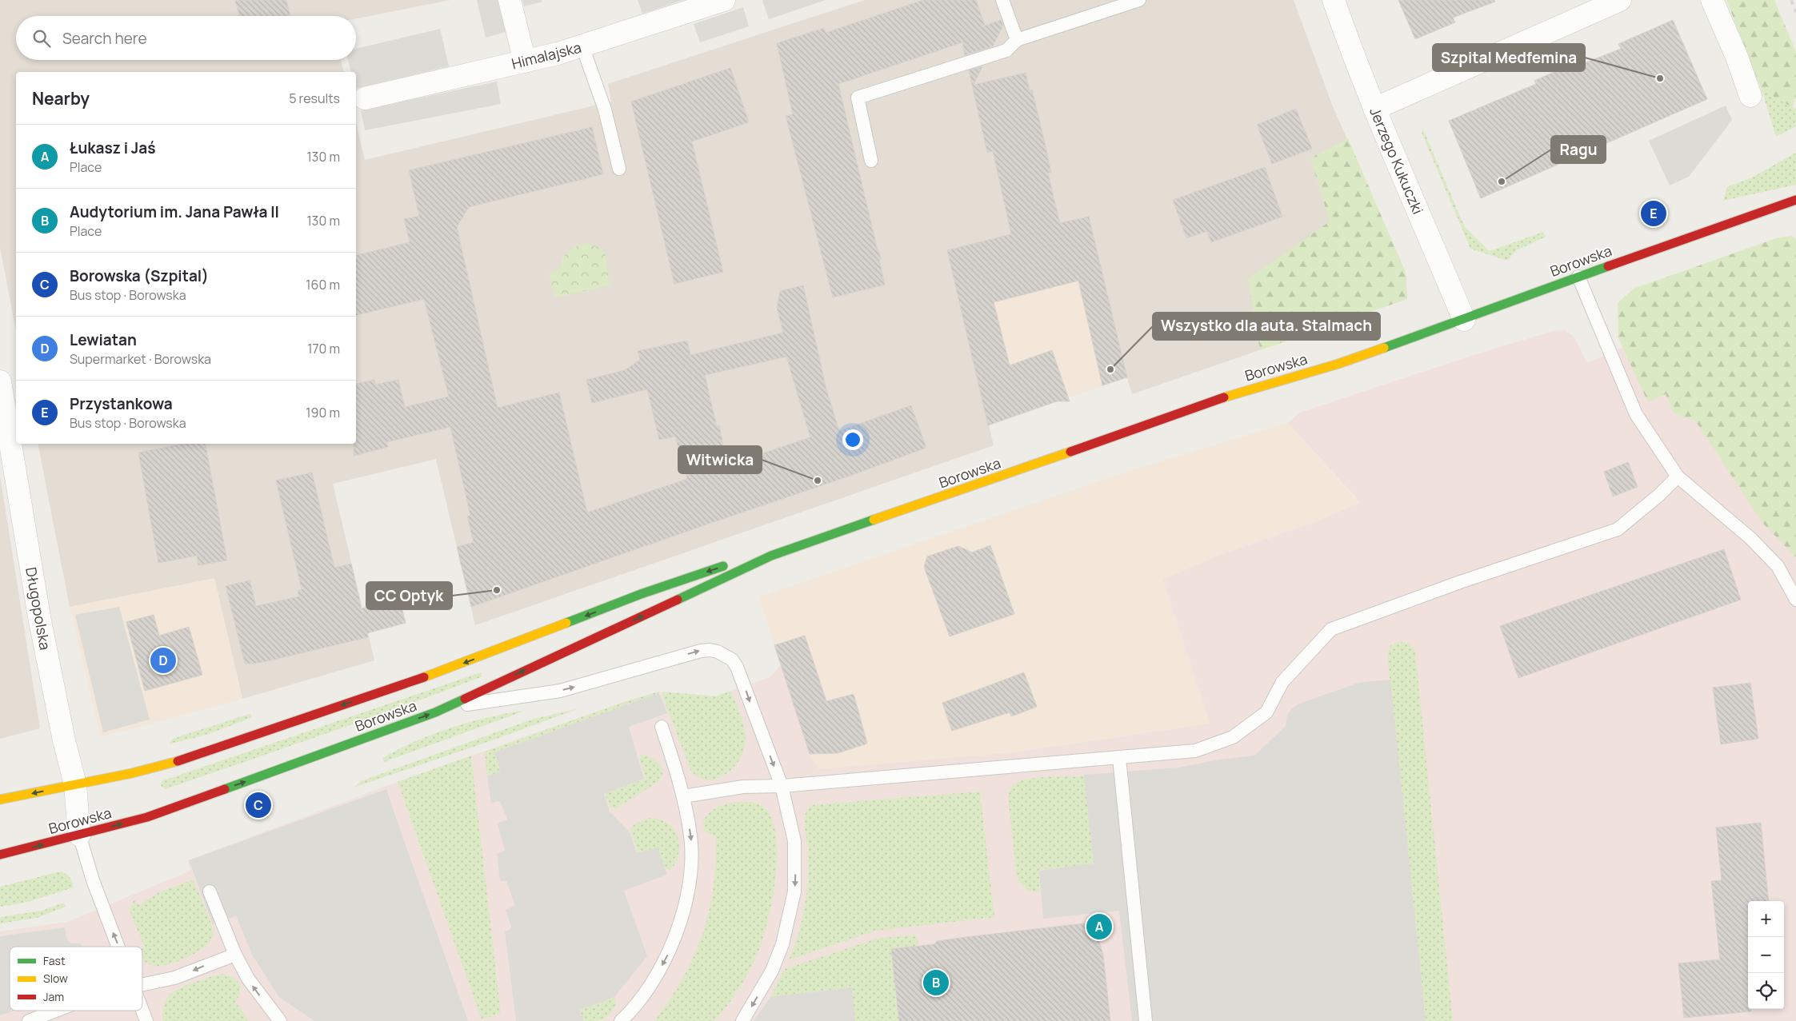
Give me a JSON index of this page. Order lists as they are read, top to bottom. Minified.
{"streets":{"street":["Himalajska","Jerzego Kukuczki","Borowska","Długopolska"]},"crossings":[["Jerzego Kukuczki","Borowska"],["Borowska","Długopolska"]],"places":["Szpital Medfemina","Ragu","Wszystko dla auta. Stalmach","Witwicka","CC Optyk"],"legend":["Fast","Slow","Jam"],"page":{"search":"Search here","heading":["Nearby","5 results"],"list":[{"mark":"A","name":"Łukasz i Jaś","note":"Place","value":"130 m"},{"mark":"B","name":"Audytorium im. Jana Pawła II","note":"Place","value":"130 m"},{"mark":"C","name":"Borowska (Szpital)","note":"Bus stop · Borowska","value":"160 m"},{"mark":"D","name":"Lewiatan","note":"Supermarket · Borowska","value":"170 m"},{"mark":"E","name":"Przystankowa","note":"Bus stop · Borowska","value":"190 m"}],"pins":["E","D","C","A","B"],"map_buttons":["+","−"]}}
